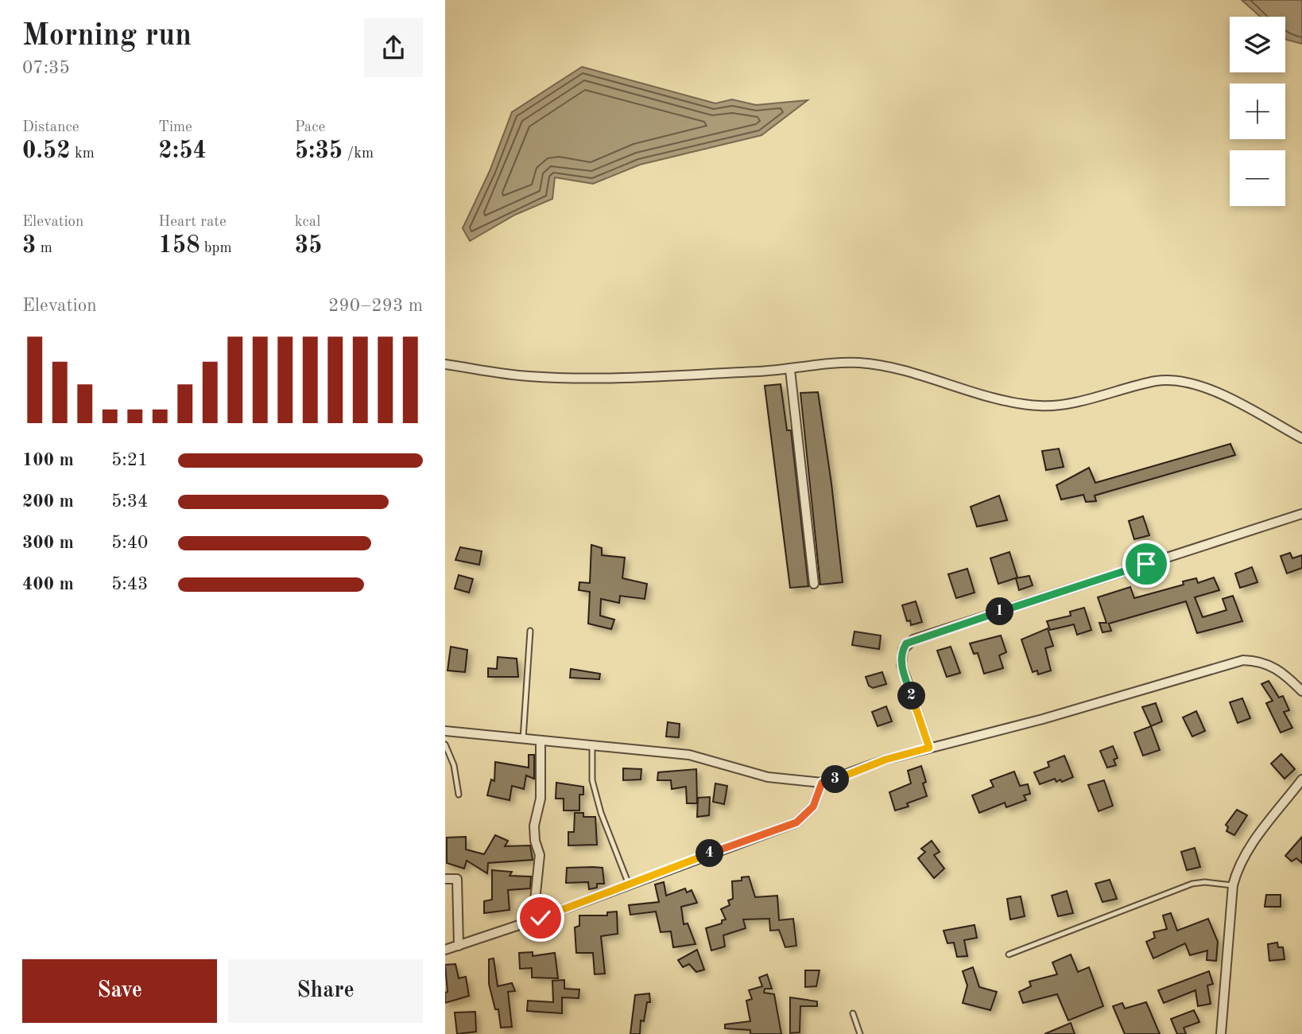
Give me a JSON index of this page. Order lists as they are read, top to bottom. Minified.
{"page":{"heading":["Morning run","07:35"],"map_buttons":["+","−"],"stats":[["Distance","0.52 km"],["Time","2:54"],["Pace","5:35 /km"],["Elevation","3 m"],["Heart rate","158 bpm"],["kcal","35"]],"chart":["Elevation","290–293 m"],"list":[{"name":"100 m","note":"5:21"},{"name":"200 m","note":"5:34"},{"name":"300 m","note":"5:40"},{"name":"400 m","note":"5:43"}],"pins":["1","2","3","4"],"buttons":["Save","Share"]}}
